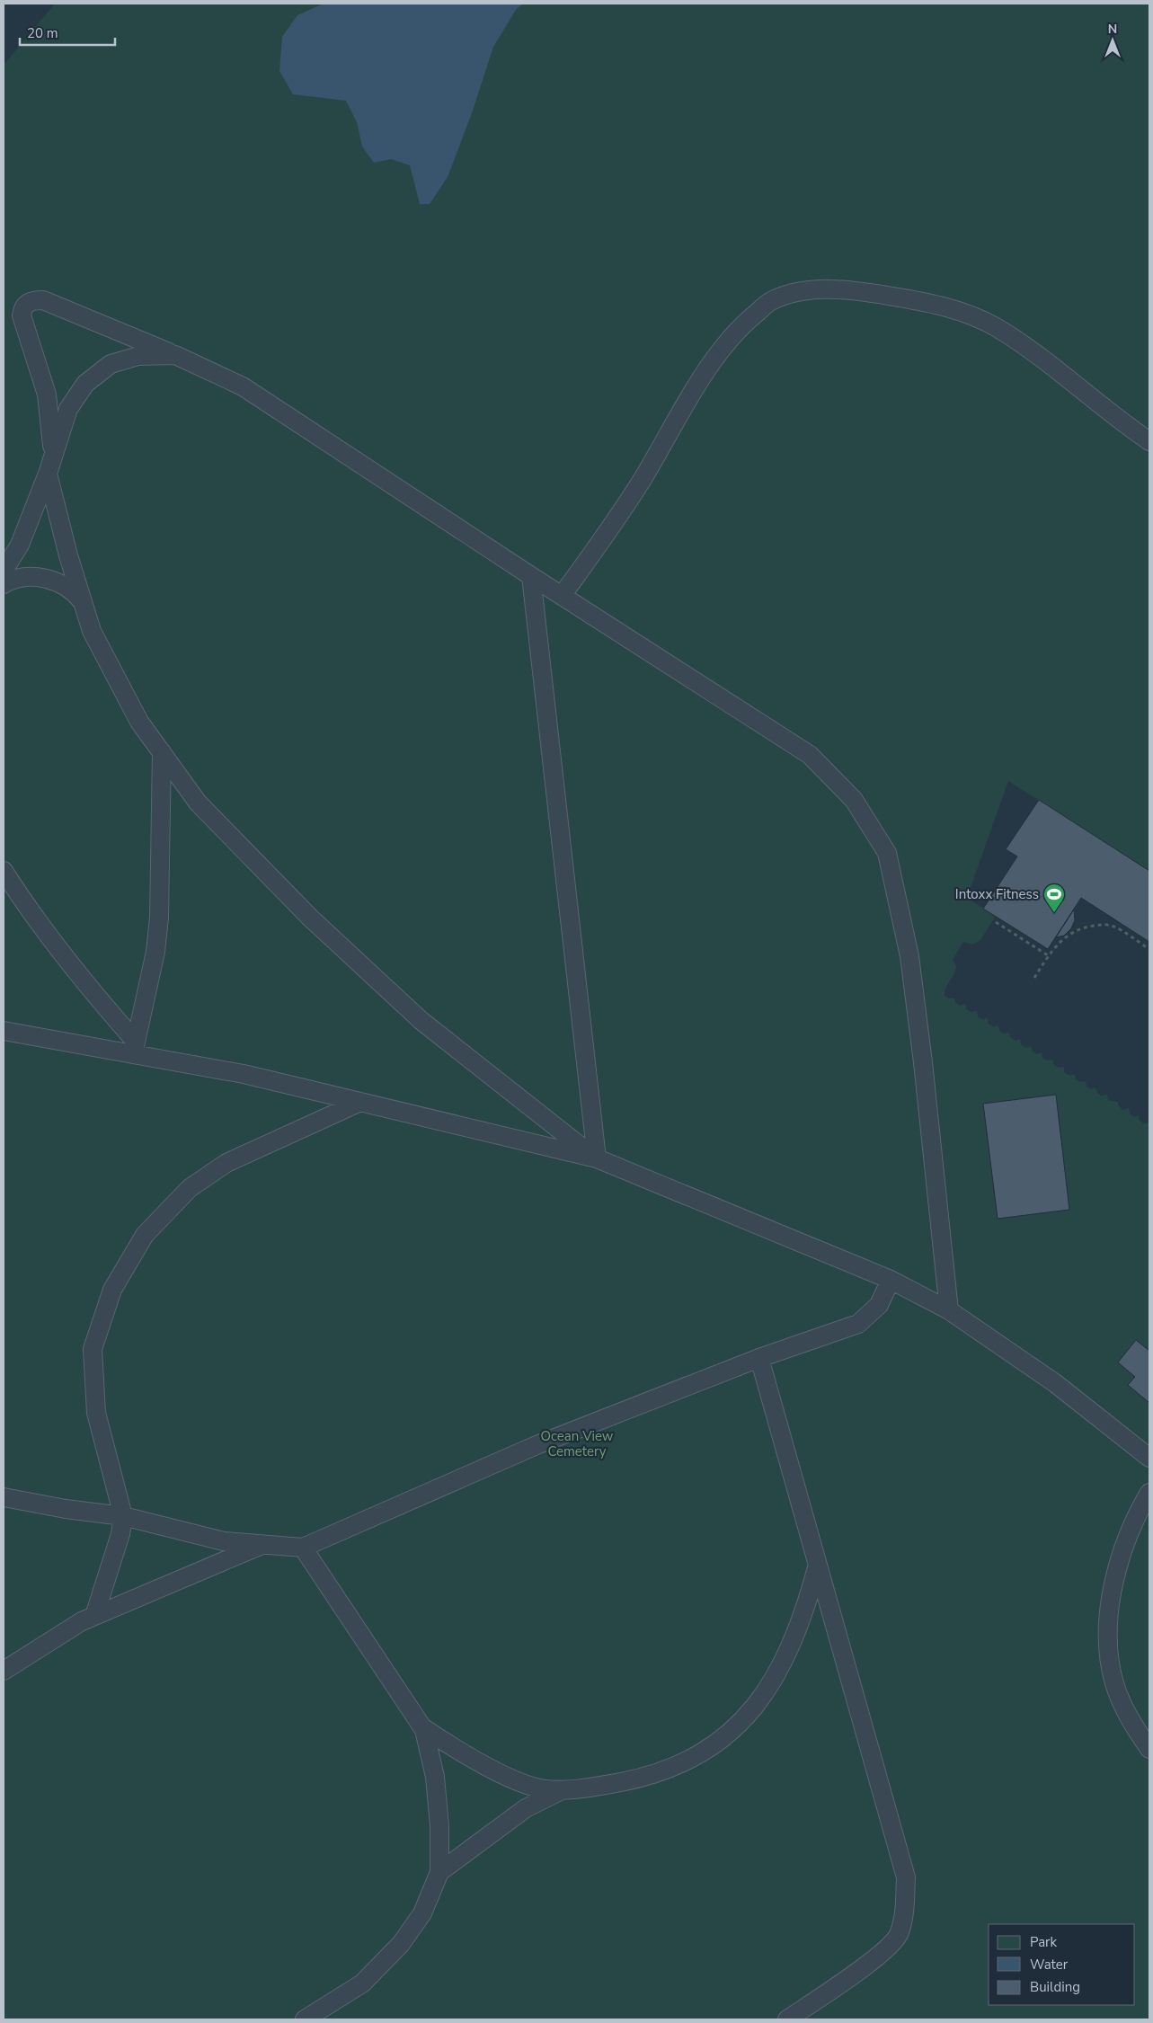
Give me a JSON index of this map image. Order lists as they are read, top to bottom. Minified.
{"parks":["Ocean View Cemetery"],"places":{"sports":["Intoxx Fitness"]},"legend":["Park","Water","Building"],"scale_bar":"20 m","north":"top"}
